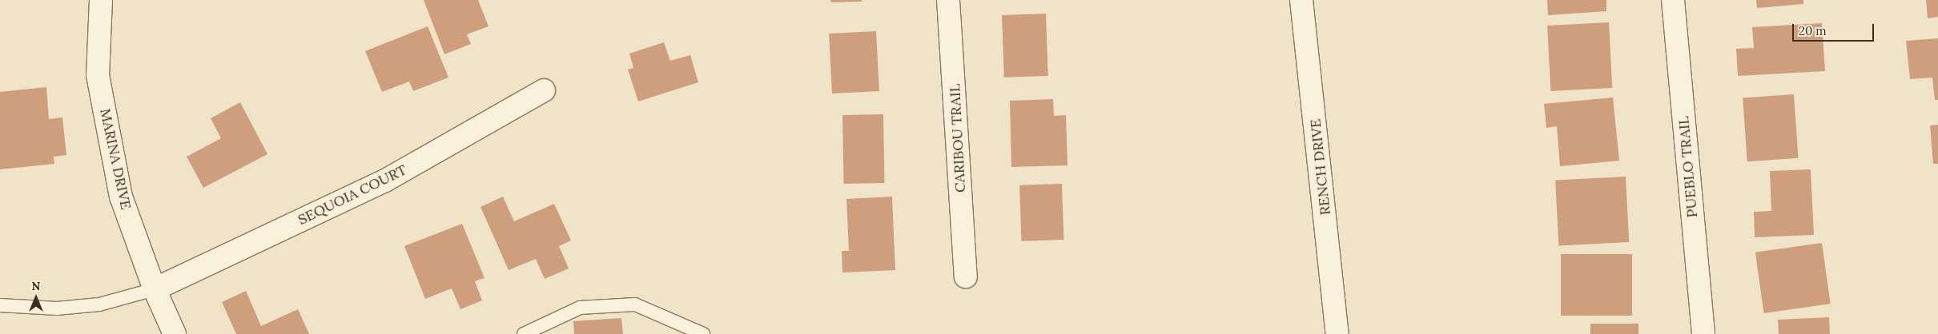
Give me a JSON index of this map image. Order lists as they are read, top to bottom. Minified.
{"streets":{"street":["CARIBOU TRAIL","MARINA DRIVE","RENCH DRIVE","PUEBLO TRAIL","SEQUOIA COURT"]},"crossings":[["MARINA DRIVE","SEQUOIA COURT"]],"scale_bar":"20 m","north":"top"}
